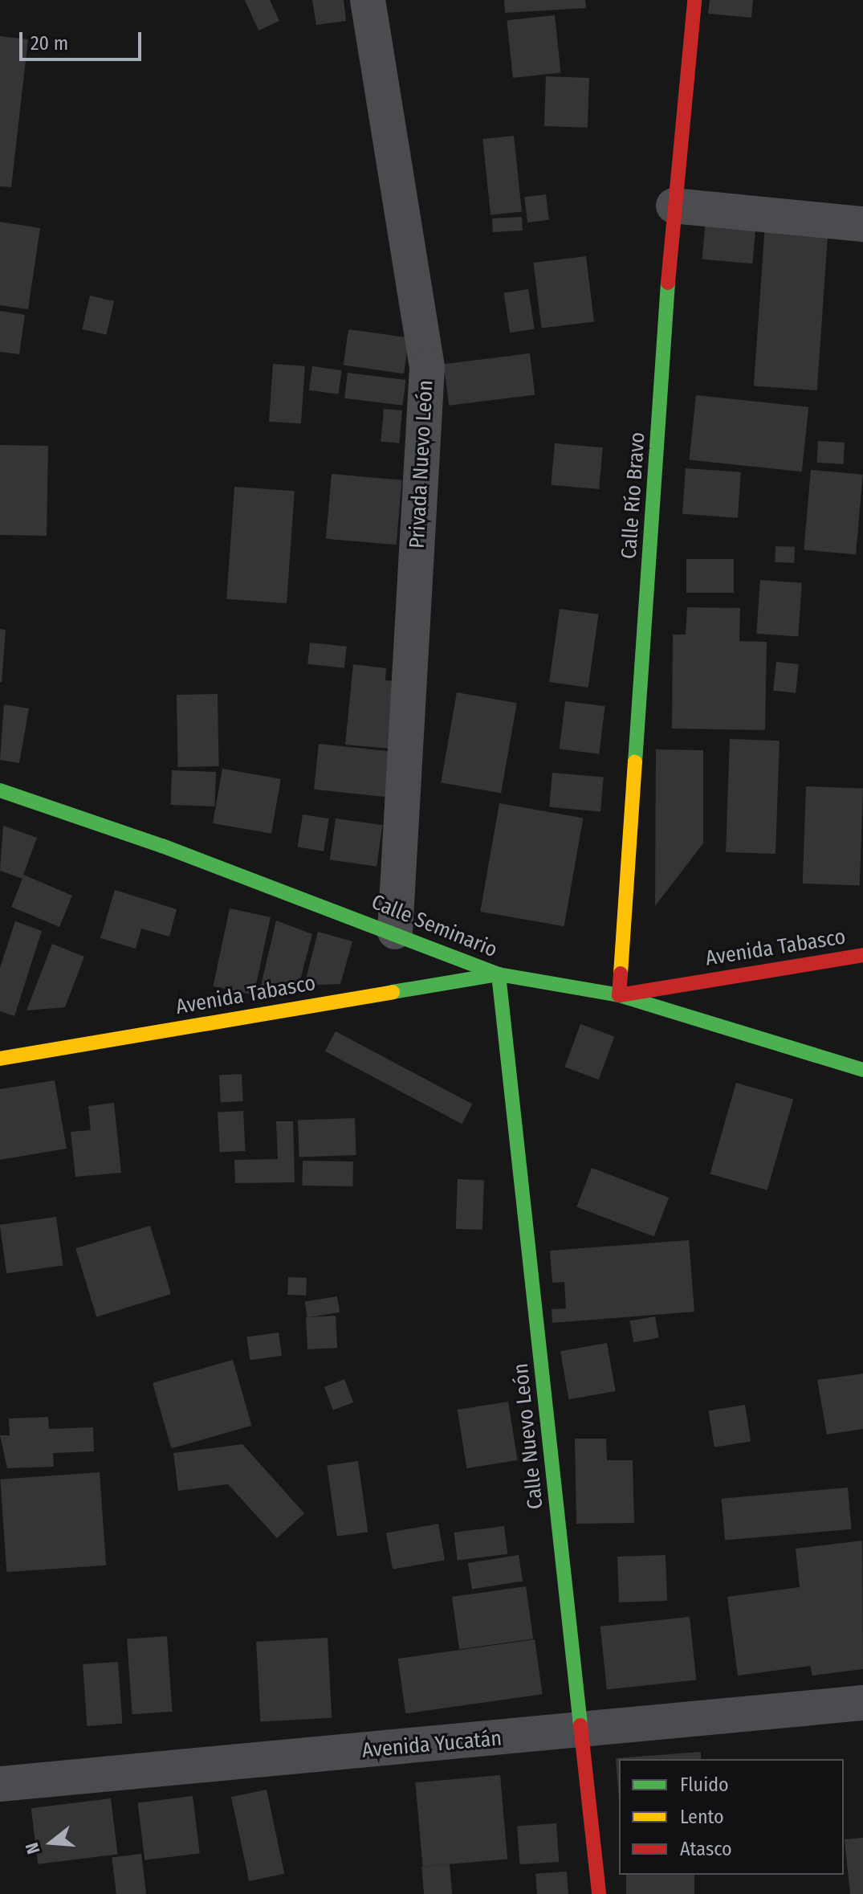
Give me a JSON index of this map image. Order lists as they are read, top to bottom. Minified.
{"streets":{"street":["Privada Nuevo León","Calle Río Bravo","Calle Seminario","Avenida Tabasco","Calle Nuevo León","Avenida Yucatán"]},"crossings":[["Privada Nuevo León","Calle Seminario"],["Calle Río Bravo","Calle Seminario"],["Calle Río Bravo","Avenida Tabasco"],["Calle Seminario","Avenida Tabasco"],["Calle Seminario","Calle Nuevo León"],["Avenida Tabasco","Calle Nuevo León"],["Calle Nuevo León","Avenida Yucatán"]],"legend":["Fluido","Lento","Atasco"],"scale_bar":"20 m","north":"left"}
